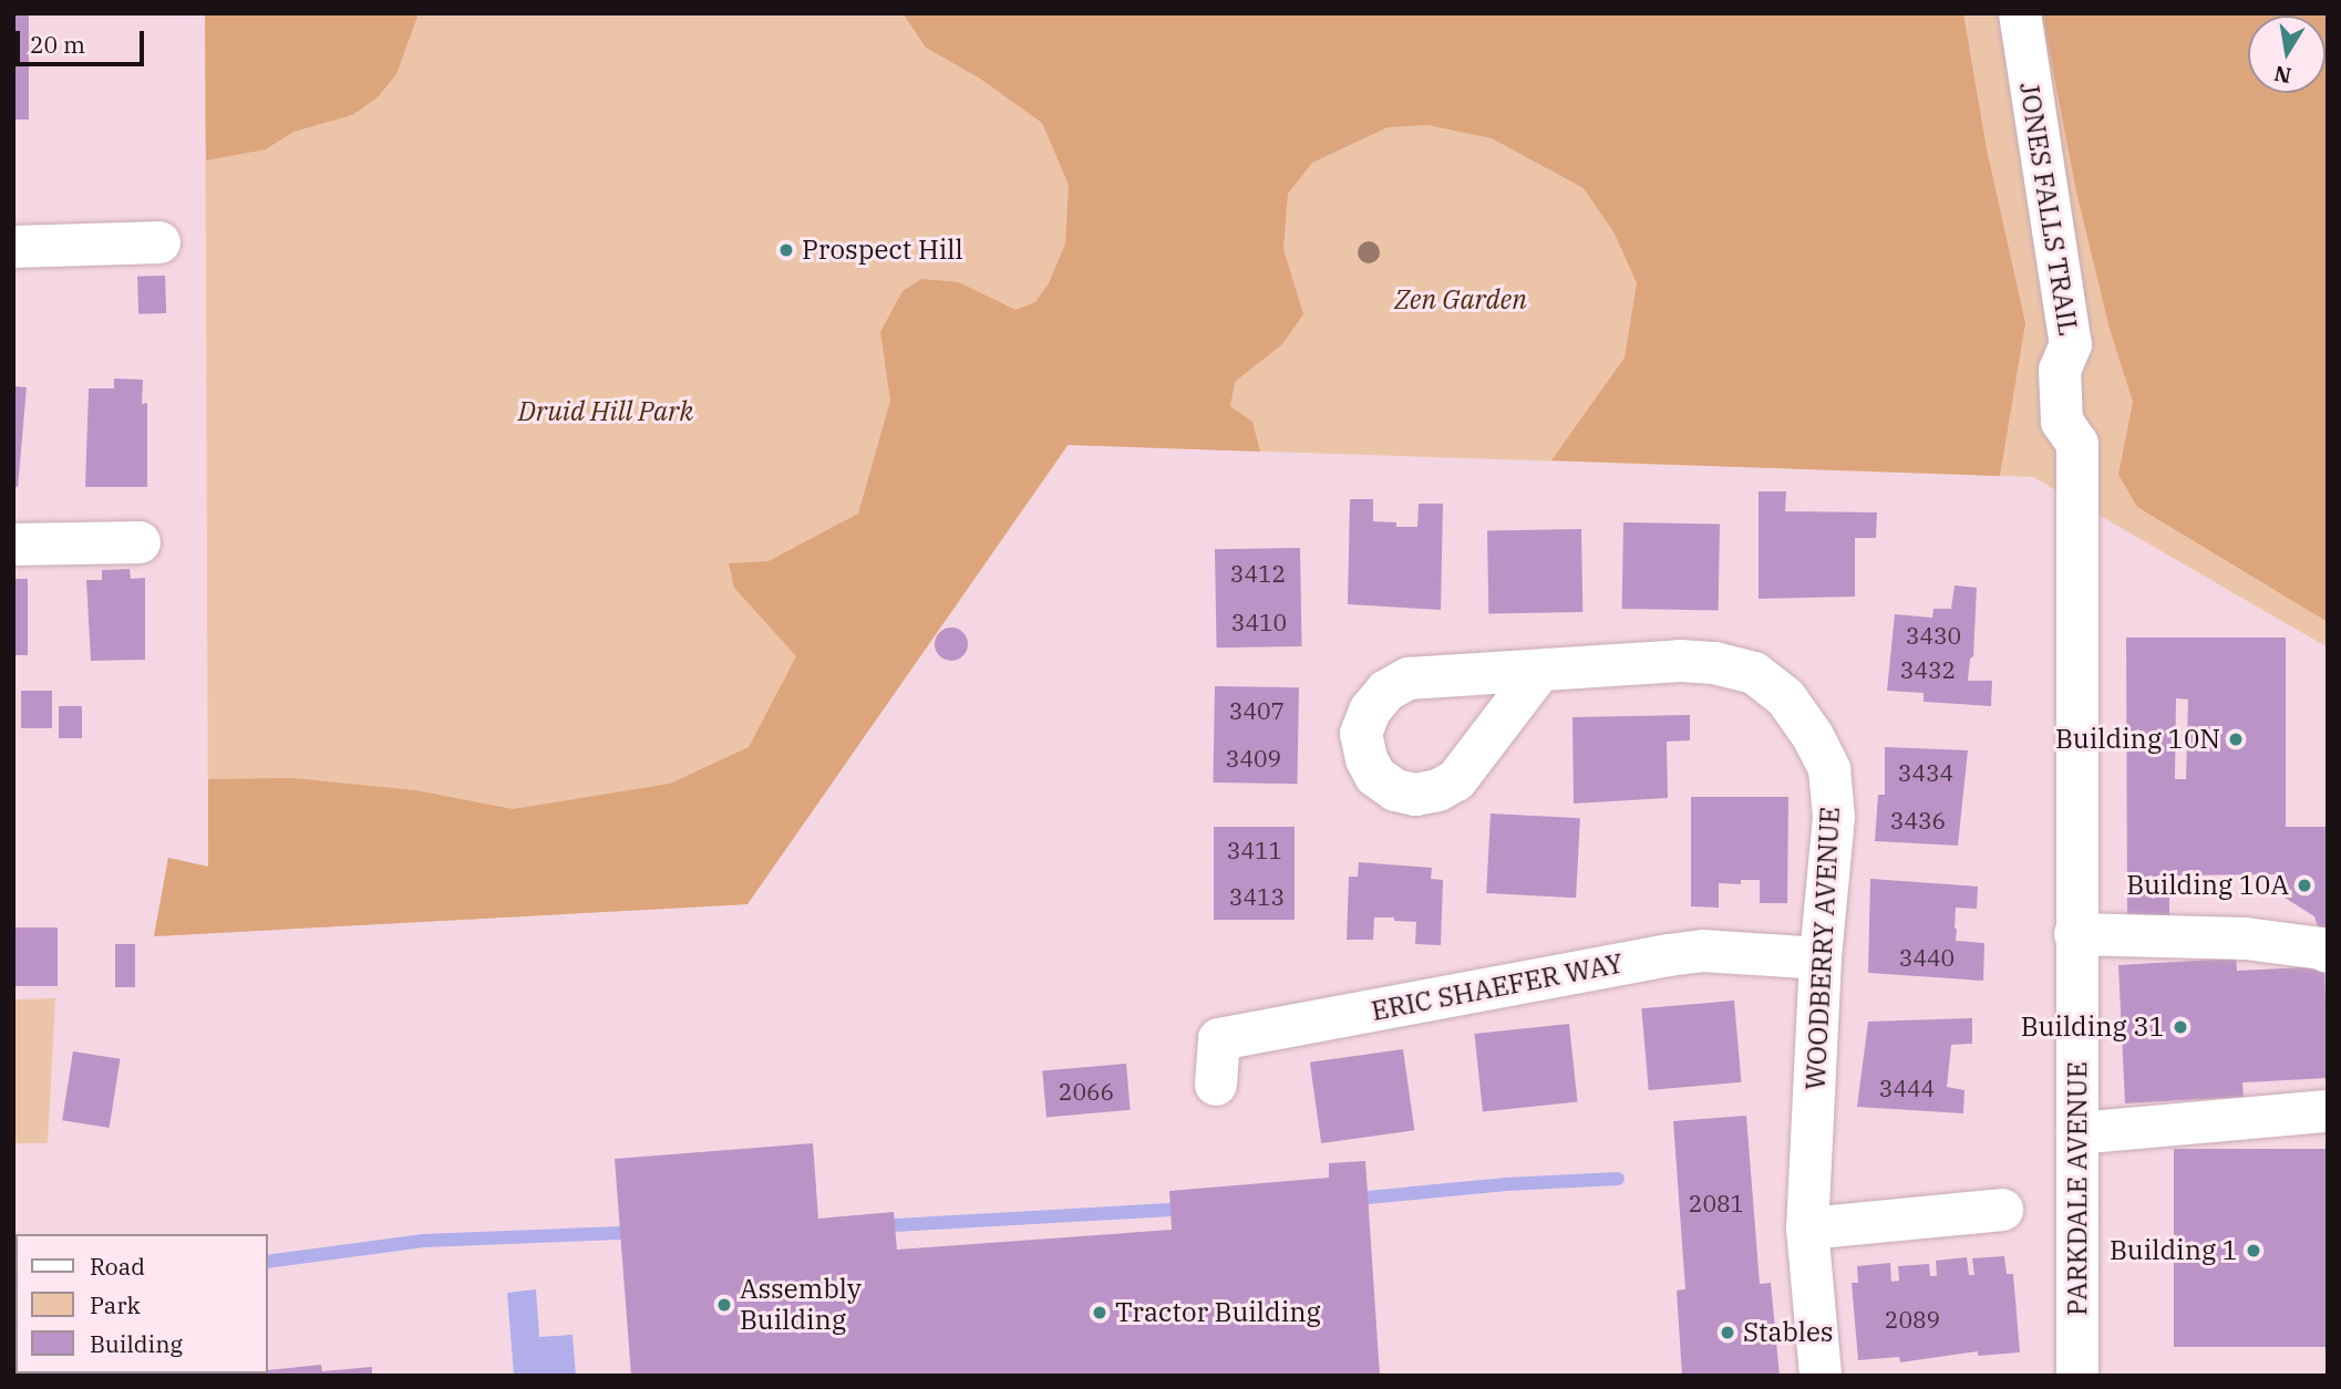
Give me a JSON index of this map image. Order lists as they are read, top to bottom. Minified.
{"streets":{"street":["JONES FALLS TRAIL","WOODBERRY AVENUE","ERIC SHAEFER WAY","PARKDALE AVENUE"]},"crossings":[["JONES FALLS TRAIL","PARKDALE AVENUE"],["WOODBERRY AVENUE","ERIC SHAEFER WAY"]],"parks":["Zen Garden","Druid Hill Park"],"places":["Prospect Hill","Building 10N","Building 10A","Building 31","Building 1","Assembly Building","Tractor Building","Stables"],"house_numbers":["3412","3410","3430","3432","3407","3409","3434","3436","3411","3413","3440","3444","2066","2081","2089"],"legend":["Road","Park","Building"],"scale_bar":"20 m","north":"bottom"}
